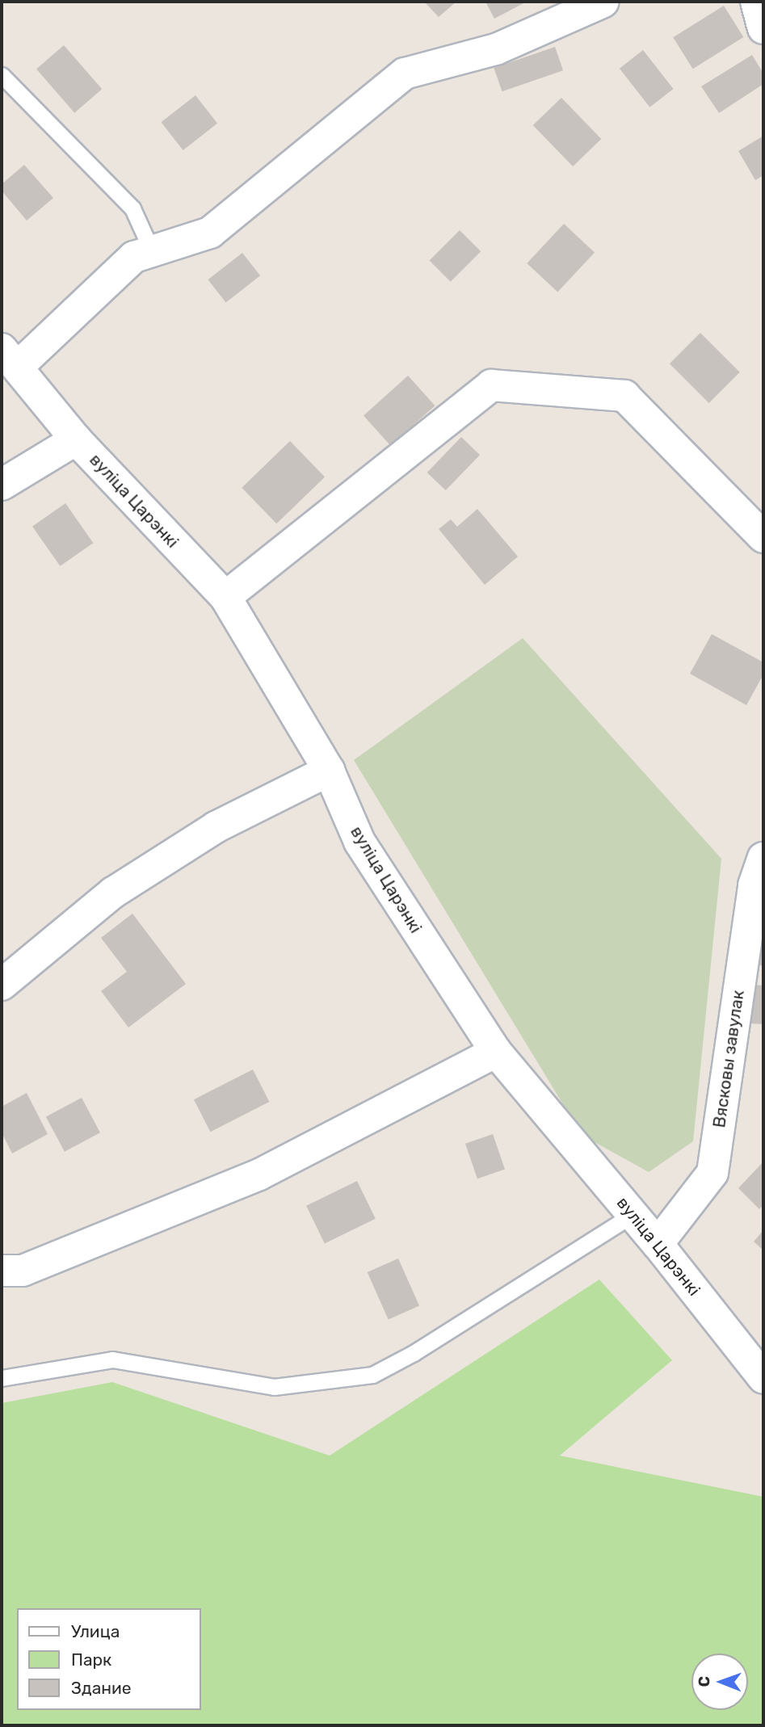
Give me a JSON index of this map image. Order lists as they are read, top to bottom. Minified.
{"streets":{"street":["вуліца Царэнкі","Вясковы завулак"]},"crossings":[["вуліца Царэнкі","Вясковы завулак"]],"legend":["Улица","Парк","Здание"],"north":"left"}
